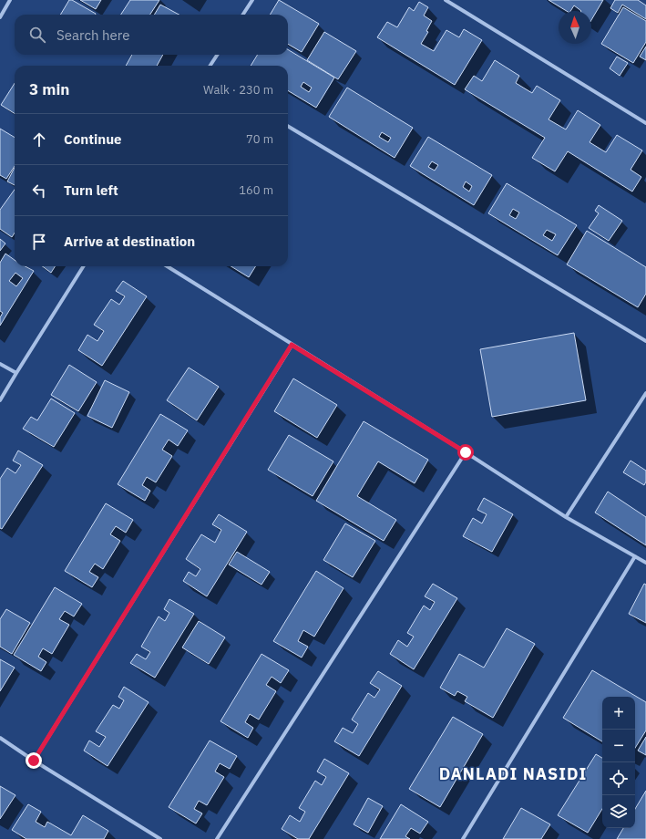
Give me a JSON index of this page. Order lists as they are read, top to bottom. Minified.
{"districts":["DANLADI NASIDI"],"north":"top","page":{"search":"Search here","heading":["3 min","Walk · 230 m"],"list":[["Continue","70 m"],["Turn left","160 m"],"Arrive at destination"],"map_buttons":["+","−"]}}
